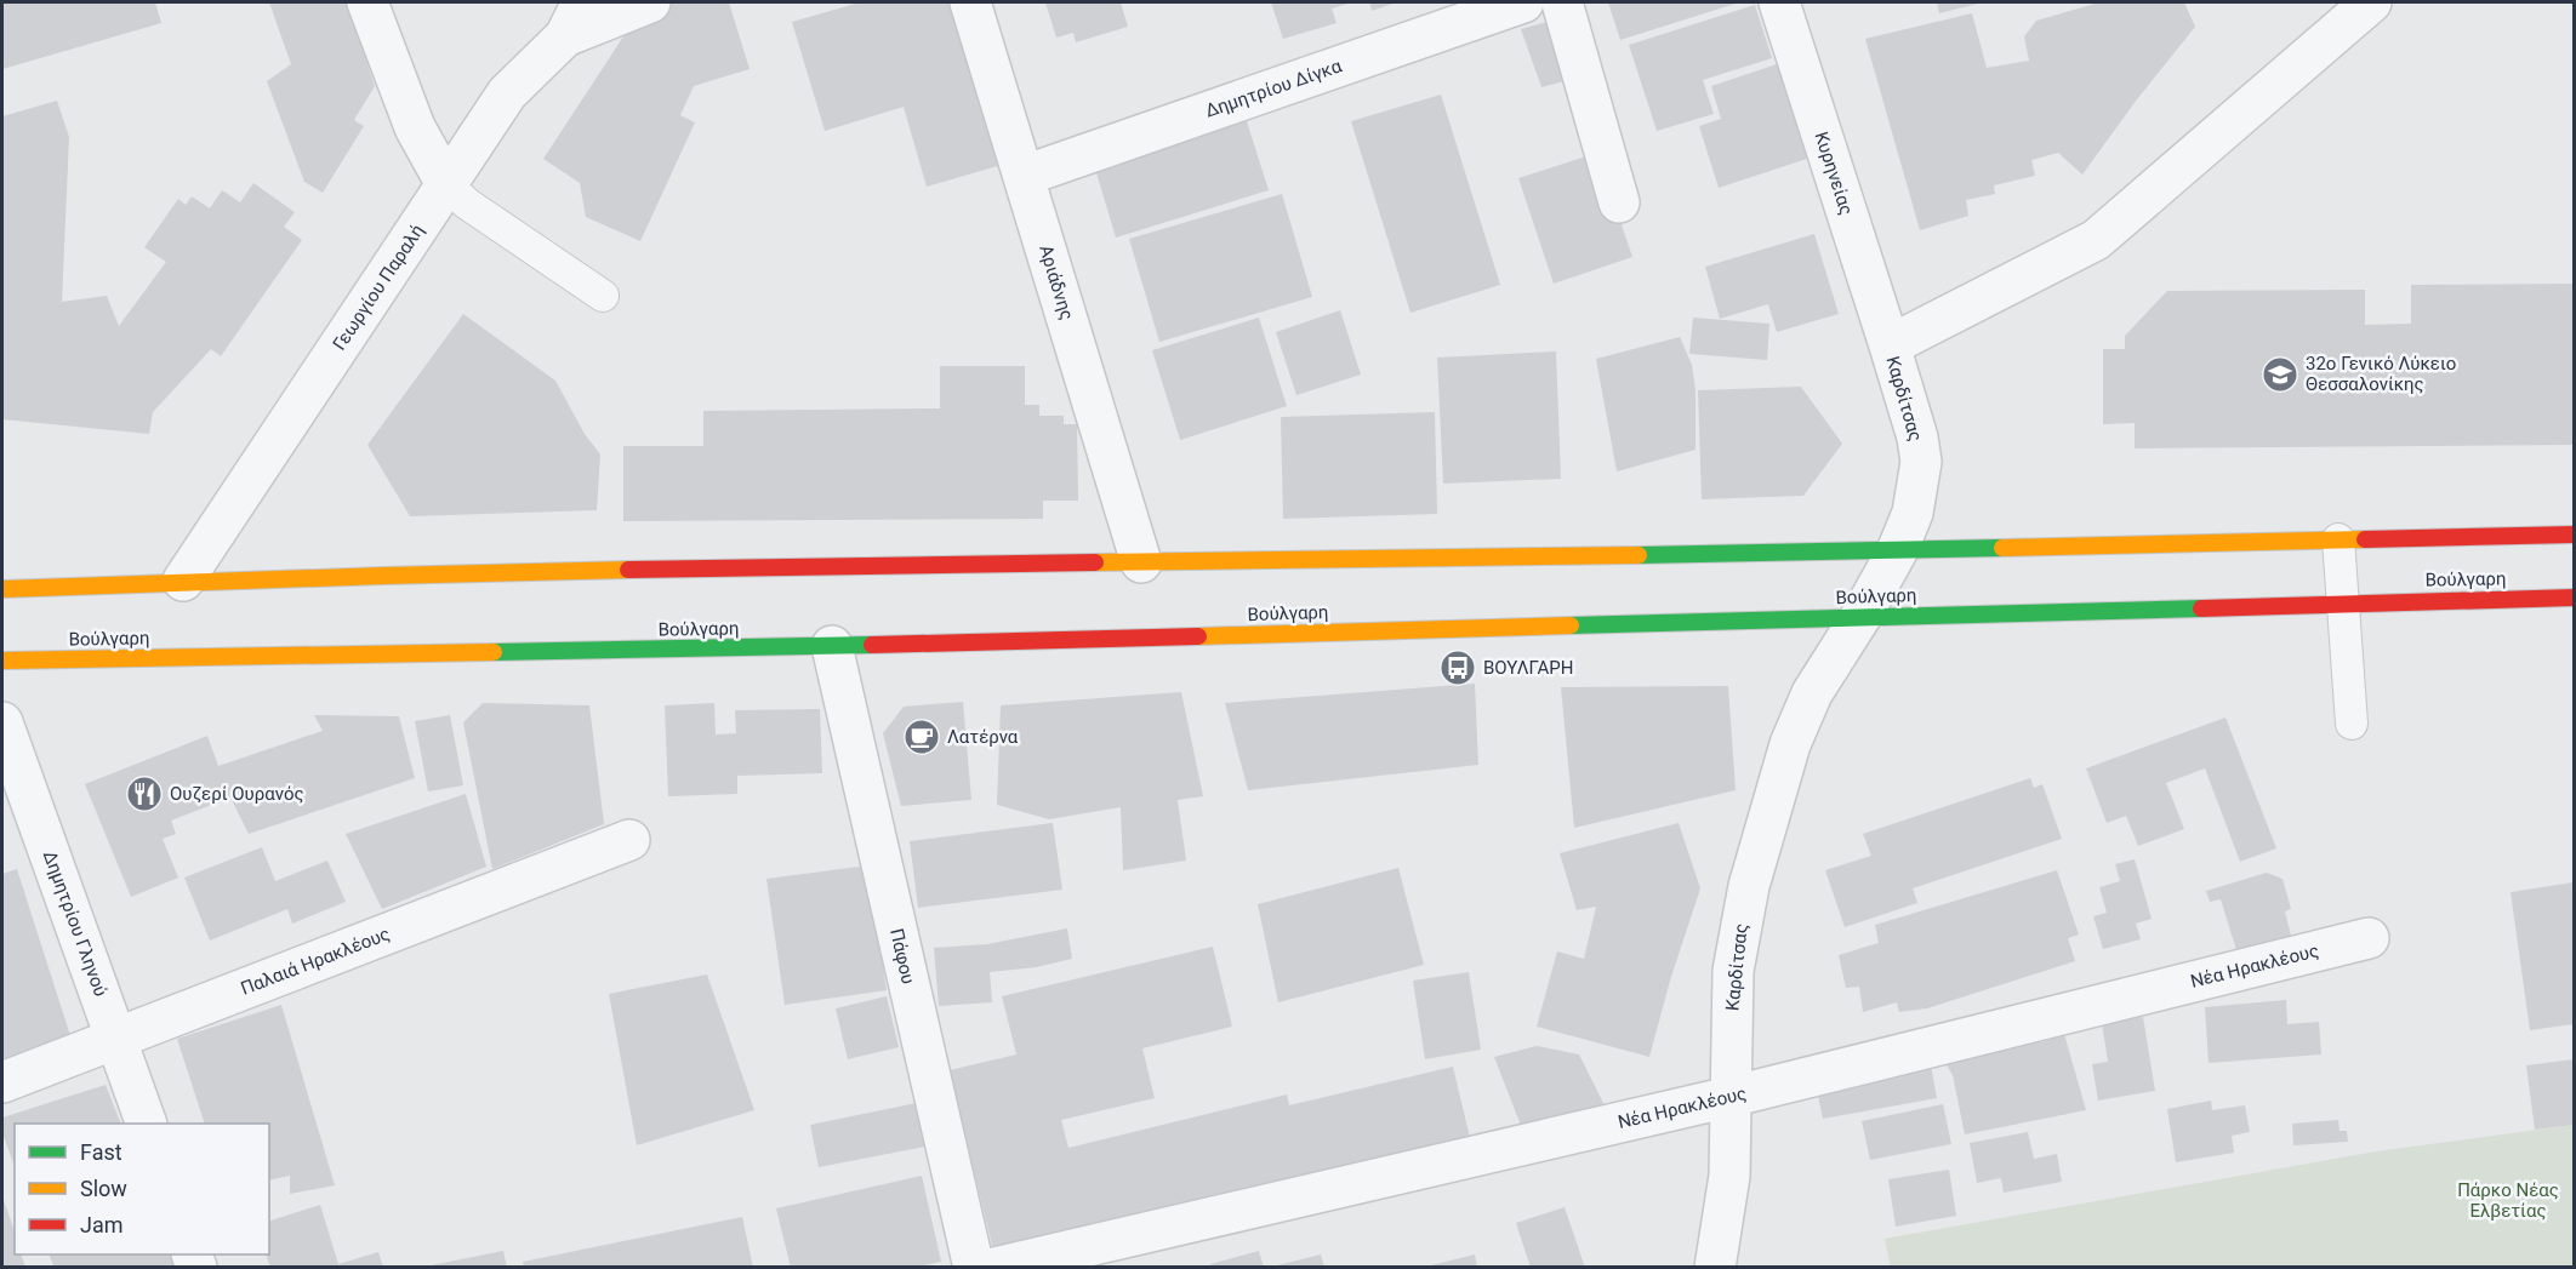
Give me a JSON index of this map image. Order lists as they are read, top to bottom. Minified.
{"streets":{"main road":["Βούλγαρη"],"street":["Δημητρίου Δίγκα","Κυρηνείας","Αριάδνης","Γεωργίου Παραλή","Καρδίτσας","Δημητρίου Γληνού","Πάφου","Παλαιά Ηρακλέους","Νέα Ηρακλέους"]},"crossings":[["Δημητρίου Δίγκα","Αριάδνης"],["Κυρηνείας","Καρδίτσας"],["Καρδίτσας","Βούλγαρη"],["Καρδίτσας","Νέα Ηρακλέους"],["Βούλγαρη","Πάφου"],["Δημητρίου Γληνού","Παλαιά Ηρακλέους"]],"parks":["Πάρκο Νέας Ελβετίας"],"places":{"school or university":["32ο Γενικό Λύκειο Θεσσαλονίκης"],"bus stop":["ΒΟΥΛΓΑΡΗ"],"cafe":["Λατέρνα"],"restaurant":["Ουζερί Ουρανός"]},"legend":["Fast","Slow","Jam"]}
